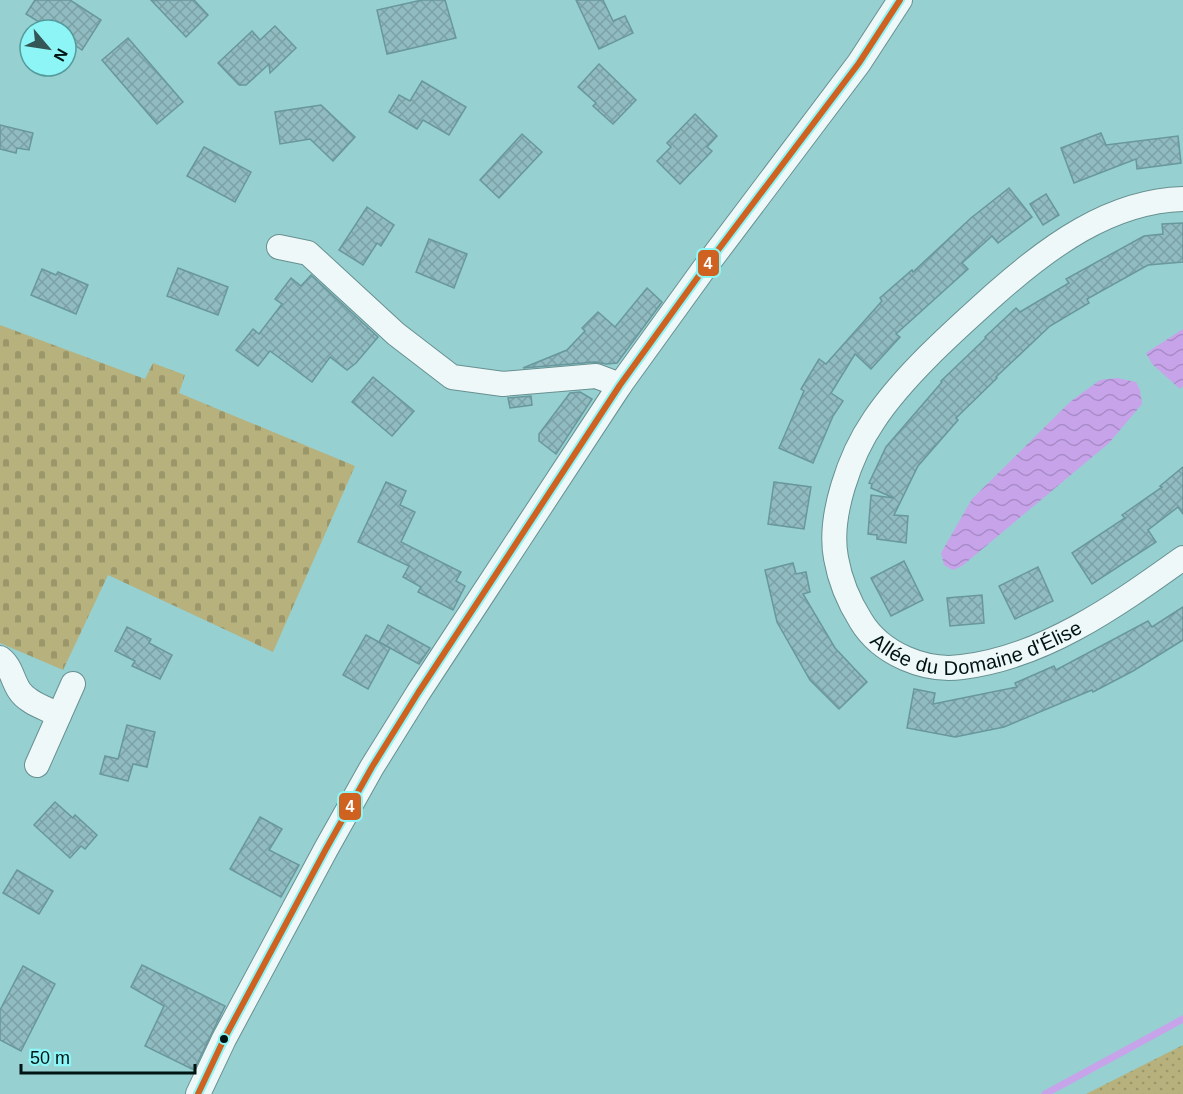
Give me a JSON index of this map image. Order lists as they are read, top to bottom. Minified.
{"streets":{"street":["Allée du Domaine d'Élise"]},"lines":["transit line 4"],"scale_bar":"50 m","north":"bottom right"}
